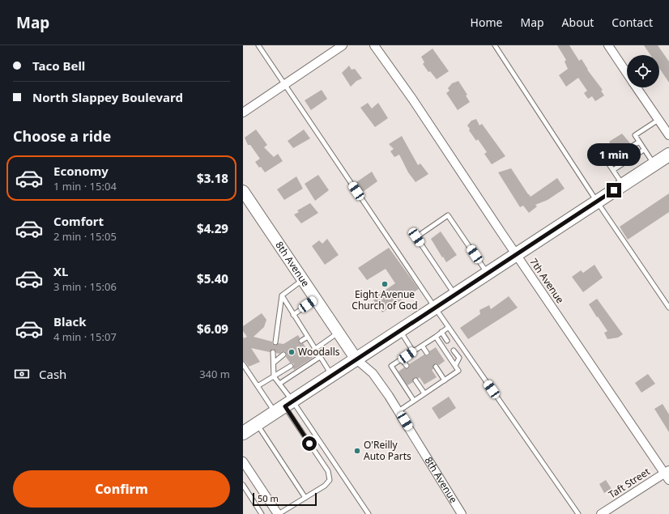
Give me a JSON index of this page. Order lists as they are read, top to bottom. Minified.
{"streets":{"street":["8th Avenue","7th Avenue","Taft Street"]},"crossings":[["7th Avenue","Taft Street"]],"places":["Eight Avenue Church of God","Woodalls","O'Reilly Auto Parts"],"scale_bar":"50 m","page":{"header":"Map","nav":["Home","Map","About","Contact"],"banner":["Taco Bell","North Slappey Boulevard"],"heading":"Choose a ride","bubble":"1 min","list":[{"name":"Economy","note":"1 min · 15:04","value":"$3.18"},{"name":"Comfort","note":"2 min · 15:05","value":"$4.29"},{"name":"XL","note":"3 min · 15:06","value":"$5.40"},{"name":"Black","note":"4 min · 15:07","value":"$6.09"}],"pay":["Cash","340 m"],"buttons":"Confirm","scale":"50 m"}}
